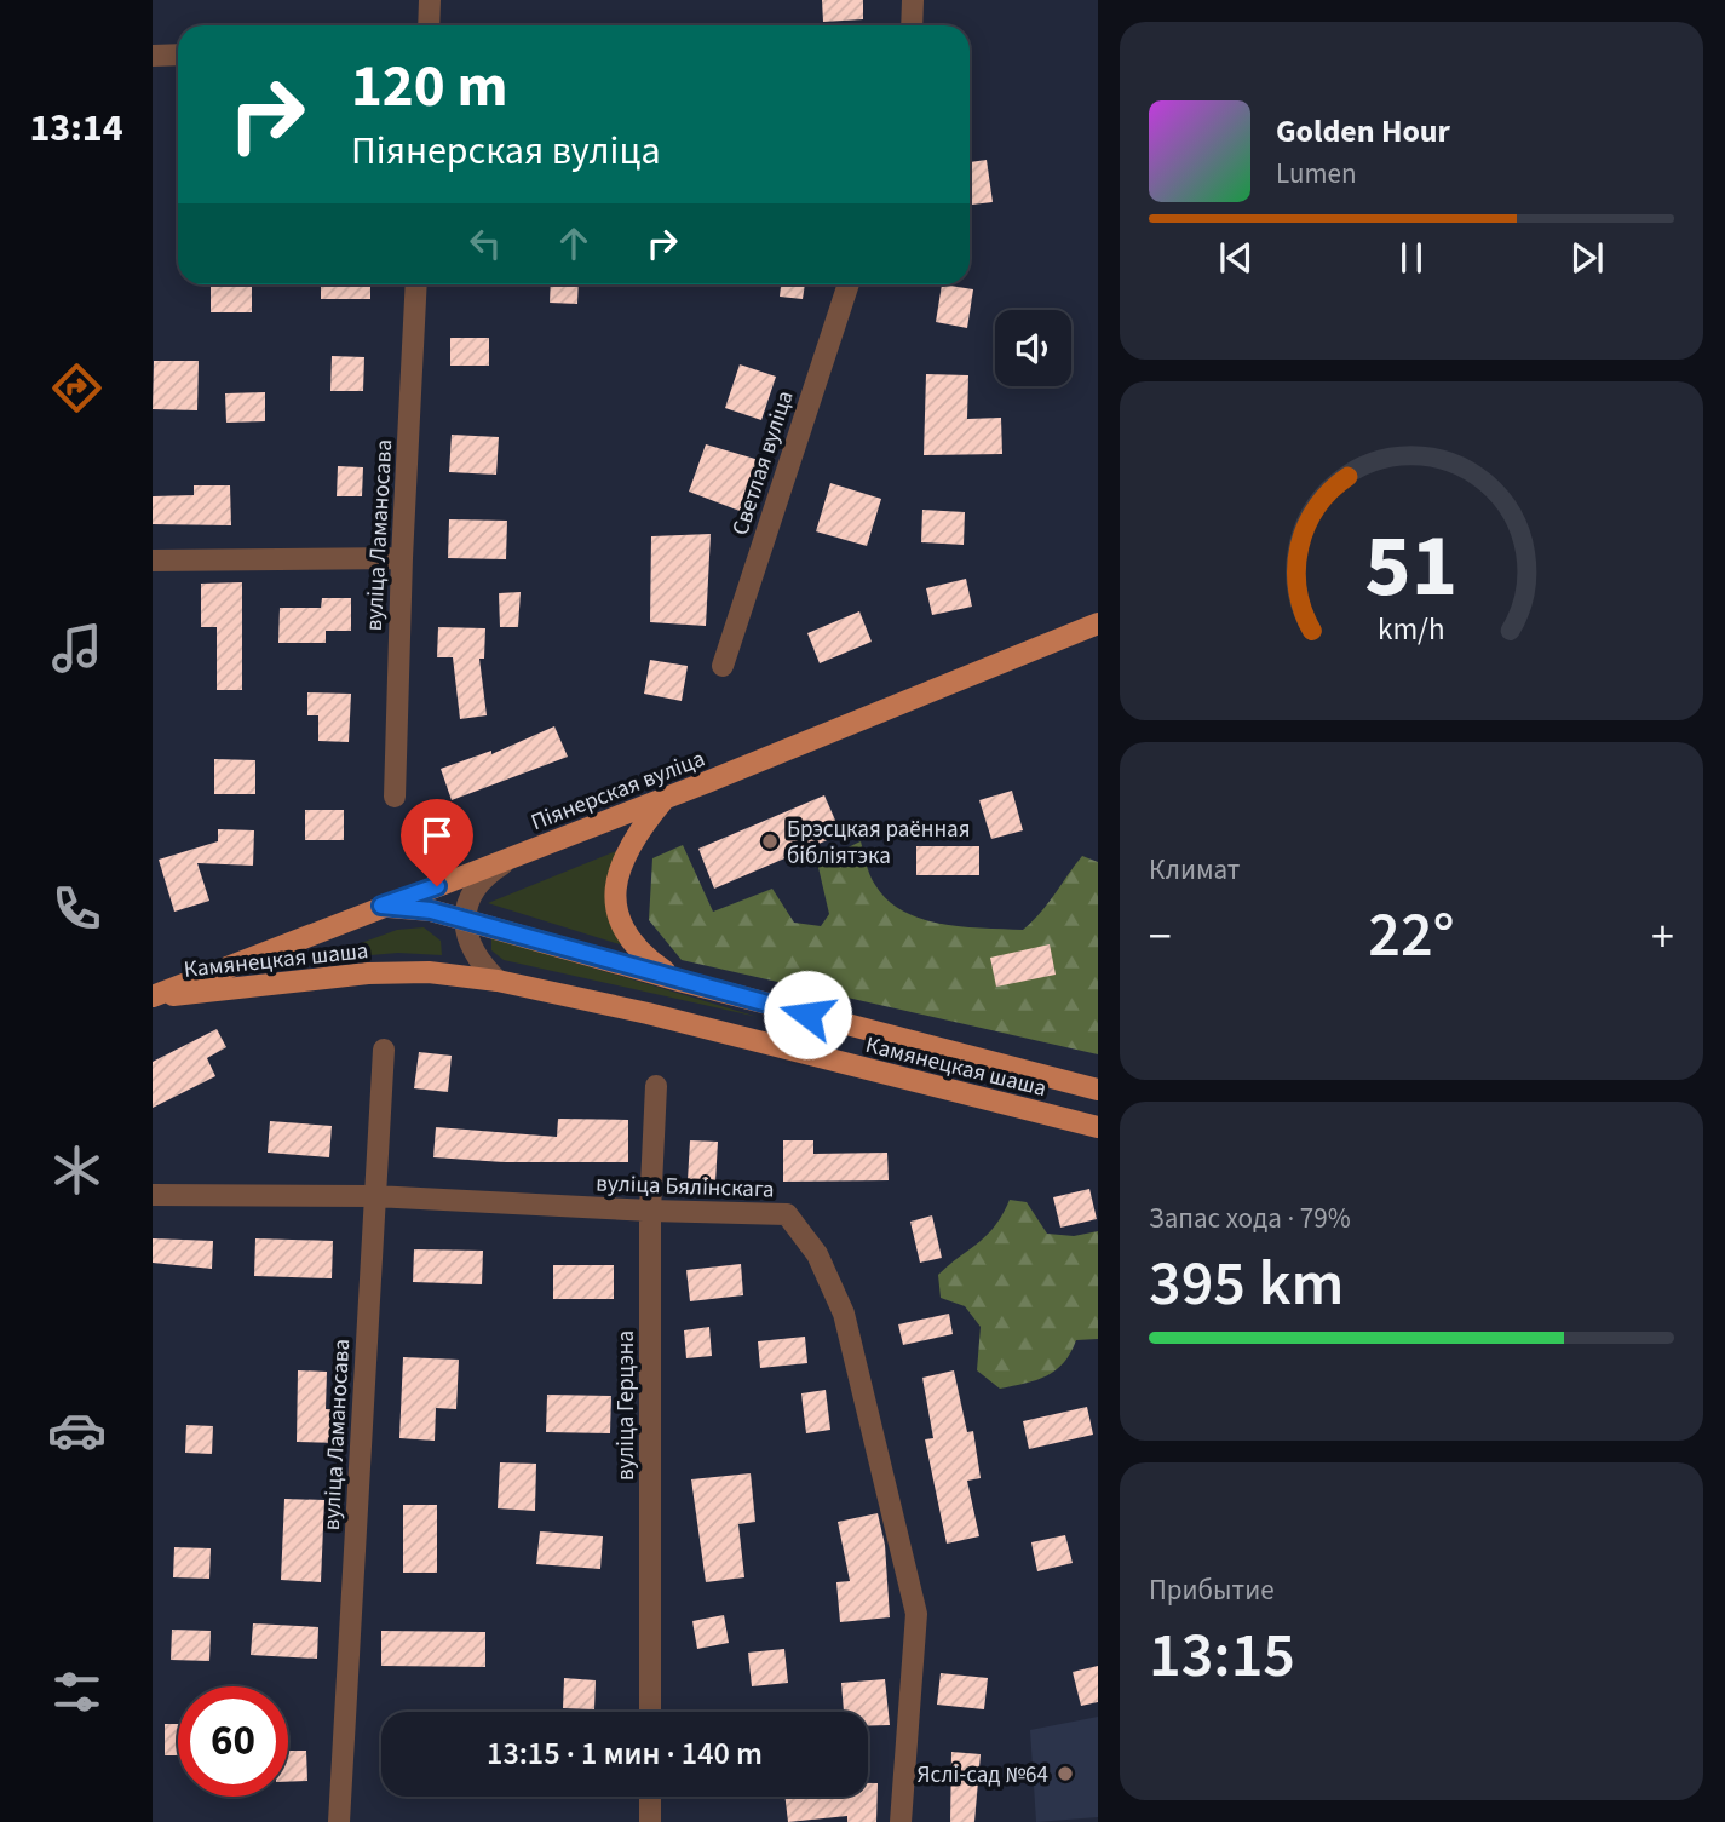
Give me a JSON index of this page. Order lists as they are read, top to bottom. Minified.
{"streets":{"main road":["Піянерская вуліца","Камянецкая шаша"],"street":["Светлая вуліца","вуліца Ламаносава","вуліца Бялінскага","вуліца Герцэна"]},"crossings":[["вуліца Ламаносава","вуліца Бялінскага"],["Піянерская вуліца","Камянецкая шаша"],["вуліца Бялінскага","вуліца Герцэна"]],"places":["Брэсцкая раённая бібліятэка","Яслі-сад №64"],"page":{"tabs":"13:14","turn":["120 m","Піянерская вуліца"],"song":["Golden Hour","Lumen"],"tile":["Климат",["Запас хода · 79%","395 km"],["Прибытие","13:15"]],"heat":["−","22°","+"],"limit":"60","trip":"13:15 · 1 мин · 140 m","gauge":["51","km/h"]}}
